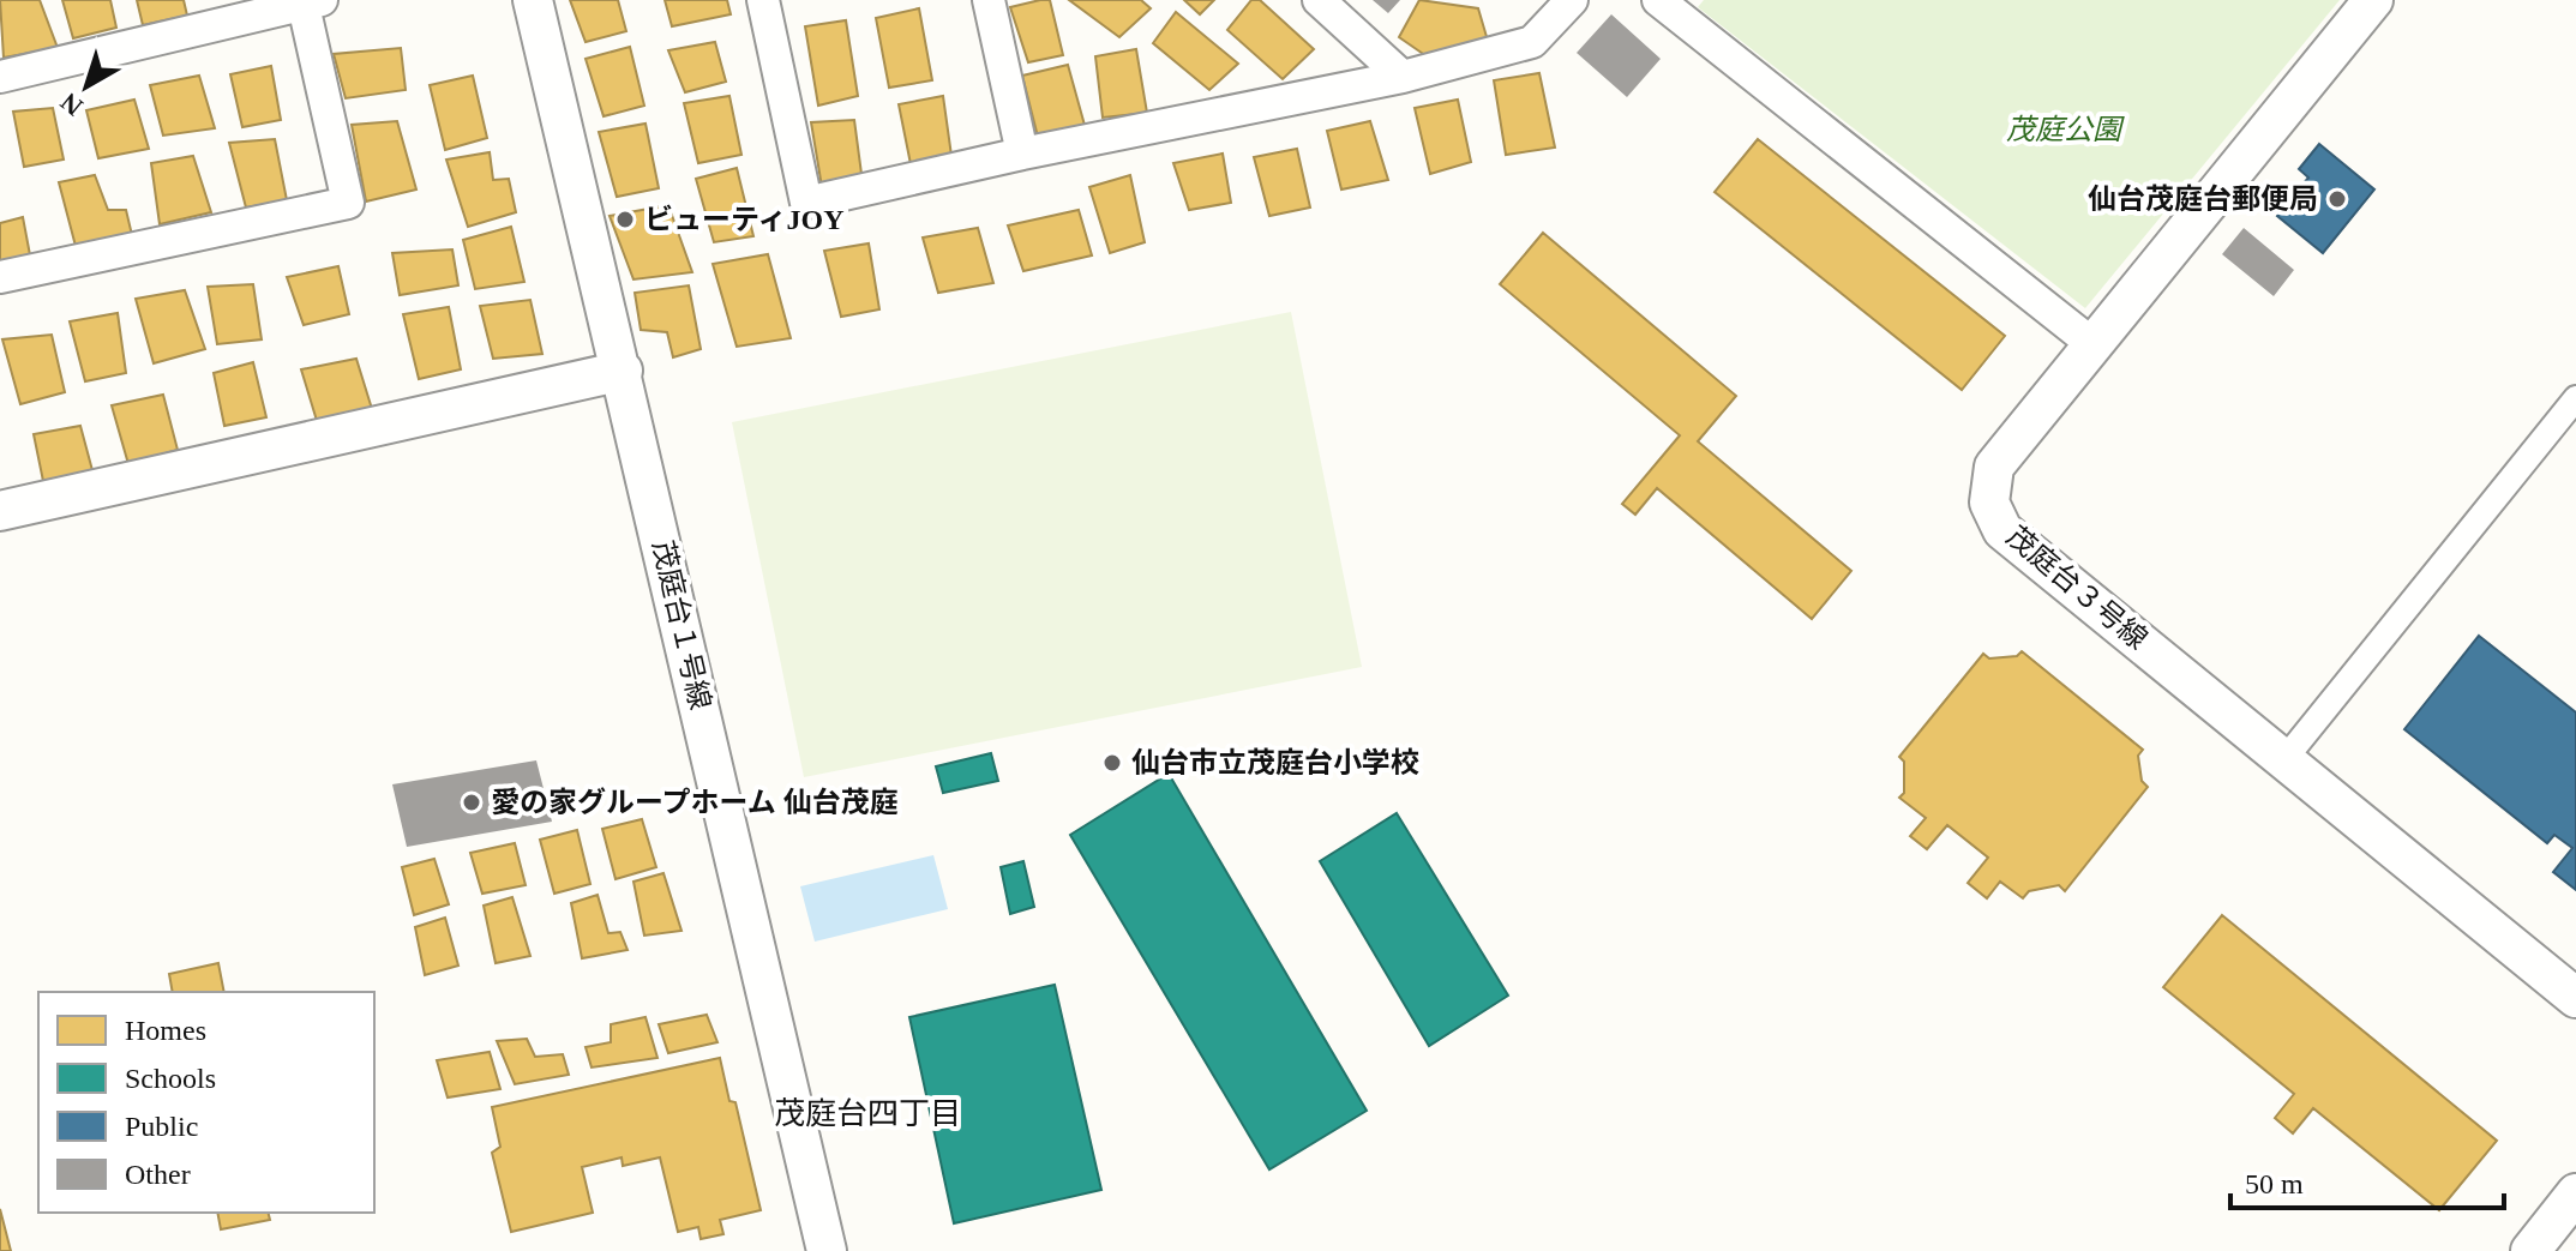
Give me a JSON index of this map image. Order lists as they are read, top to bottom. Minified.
{"streets":{"street":["茂庭台３号線","茂庭台１号線"]},"districts":["茂庭台四丁目"],"parks":["茂庭公園"],"places":["仙台茂庭台郵便局","ビューティJOY","仙台市立茂庭台小学校","愛の家グループホーム 仙台茂庭"],"legend":["Homes","Schools","Public","Other"],"scale_bar":"50 m","north":"bottom left"}
